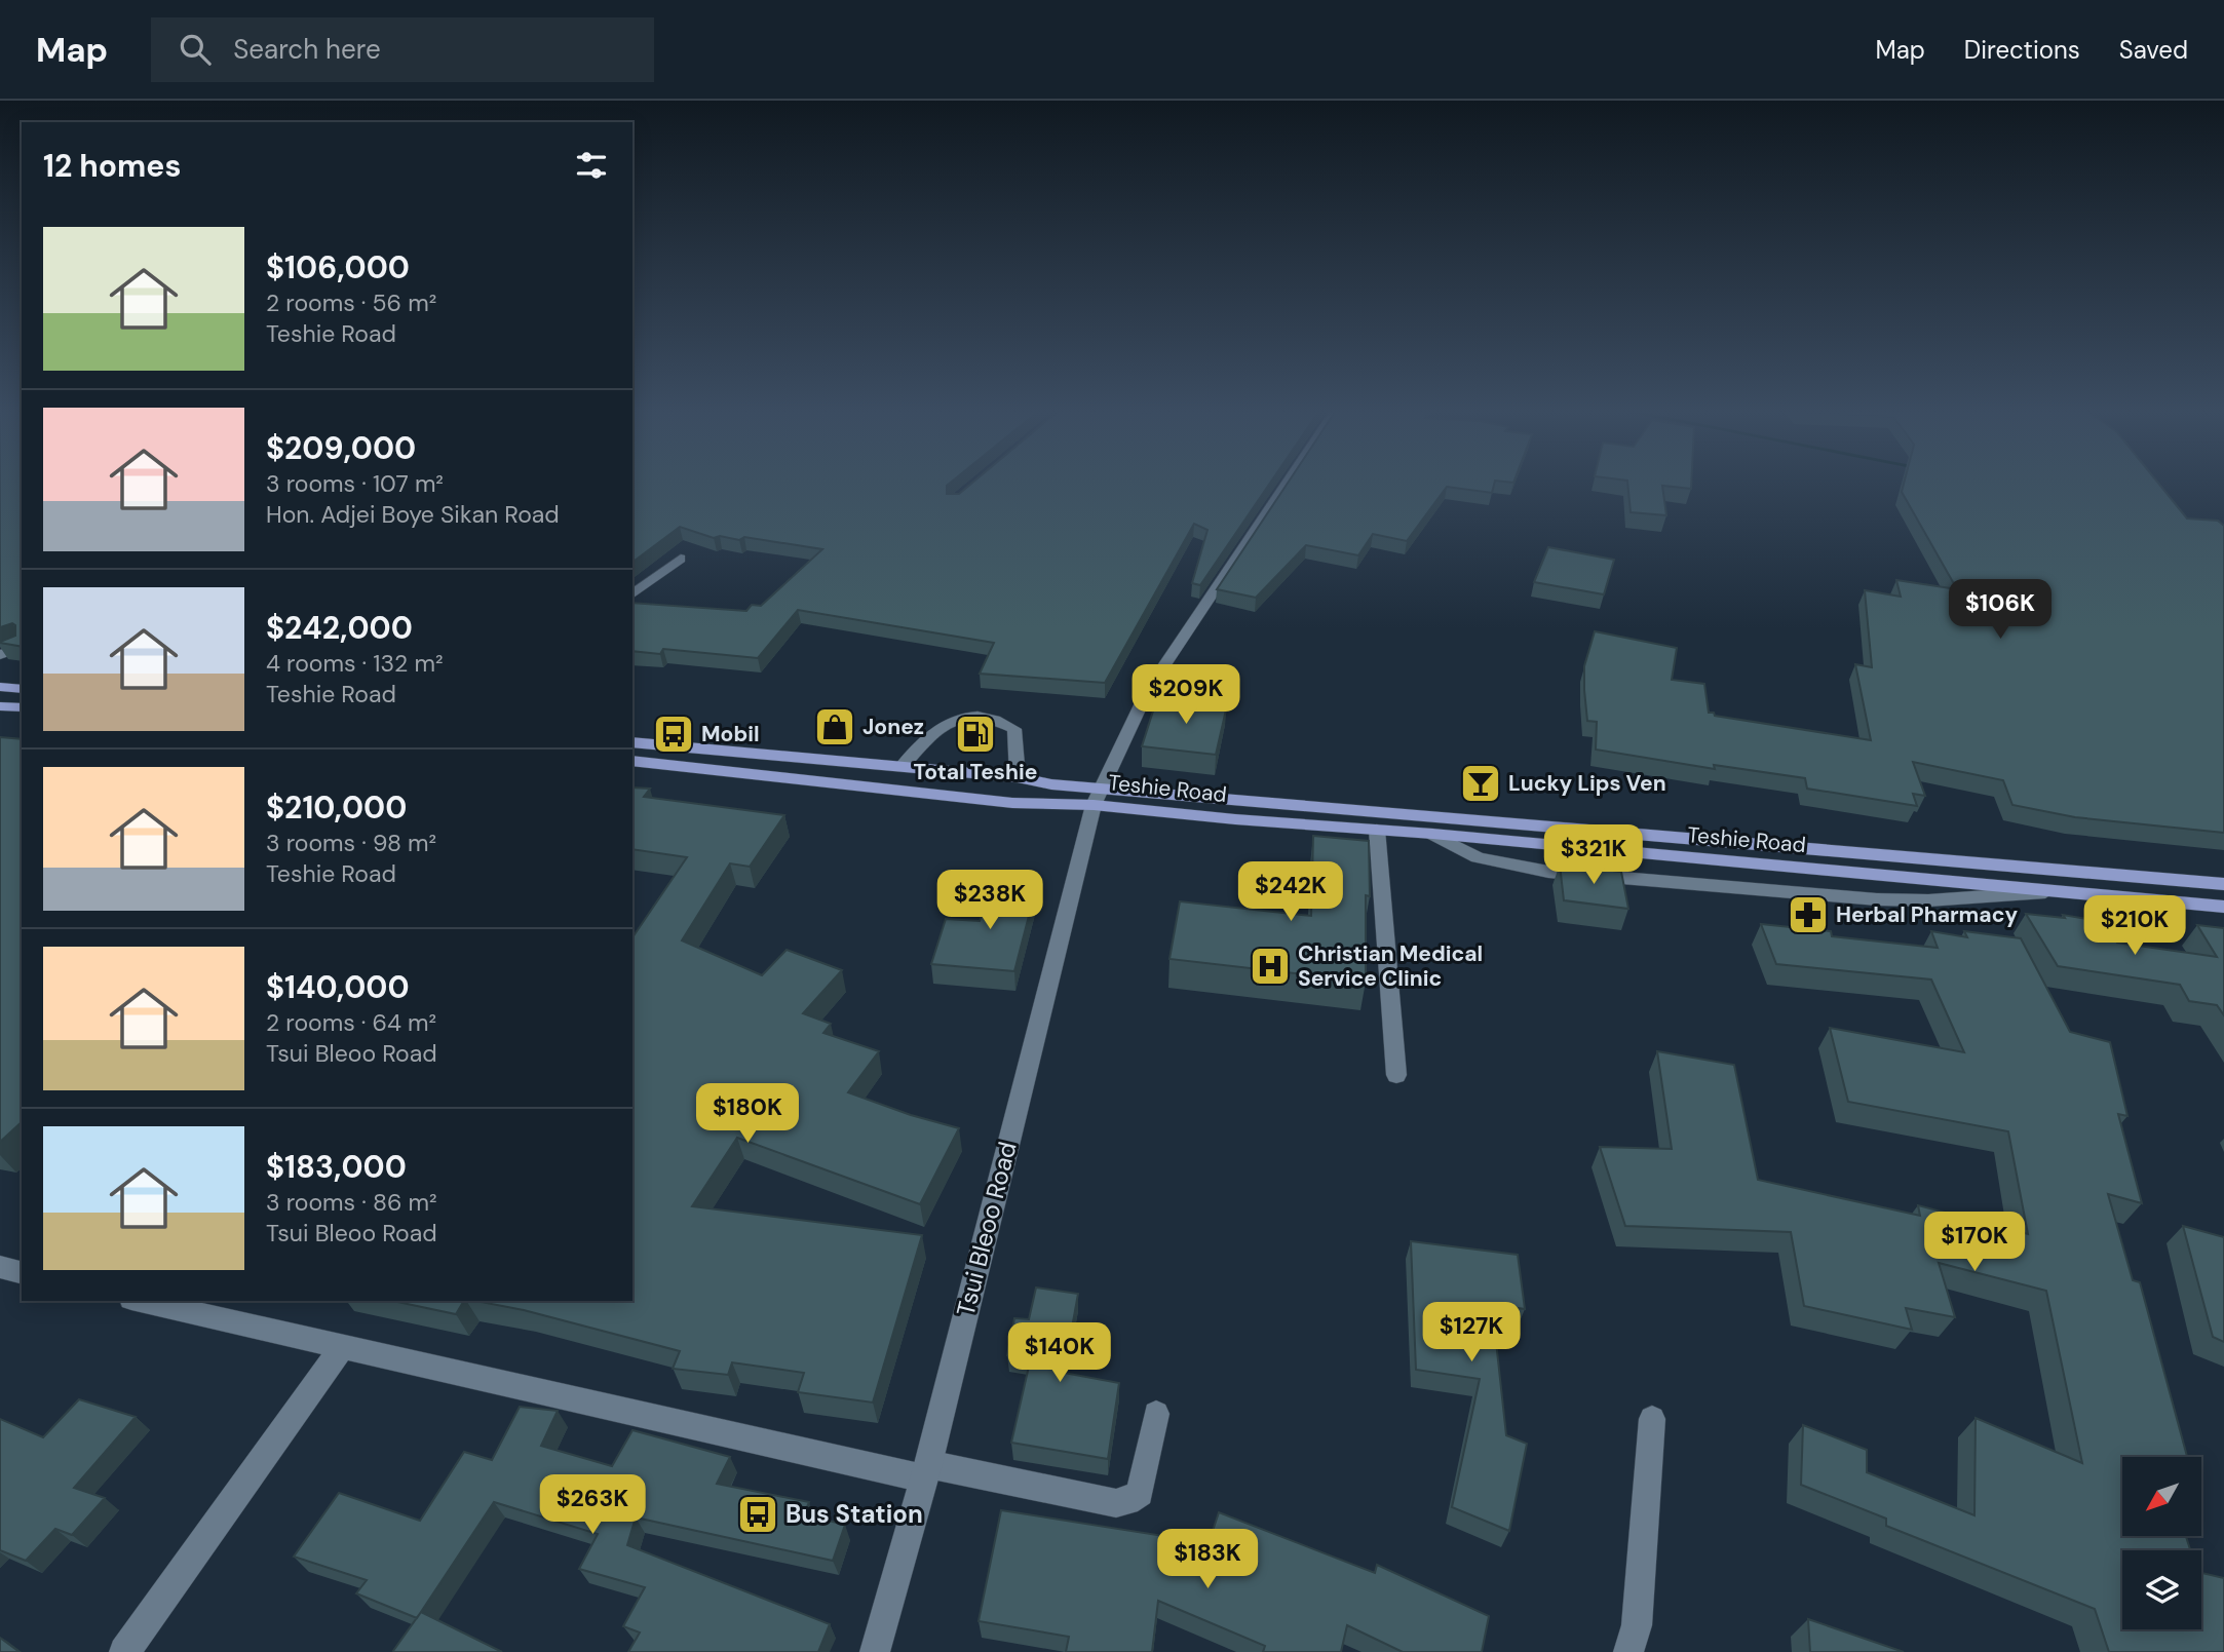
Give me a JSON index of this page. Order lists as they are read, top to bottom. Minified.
{"streets":{"main road":["Teshie Road"],"street":["Tsui Bleoo Road"]},"crossings":[["Teshie Road","Tsui Bleoo Road"]],"places":{"shop":["Jonez"],"bus stop":["Mobil","Bus Station"],"fuel station":["Total Teshie"],"bar":["Lucky Lips Ven"],"pharmacy":["Herbal Pharmacy"],"hospital":["Christian Medical Service Clinic"]},"north":"bottom left","page":{"header":"Map","search":"Search here","nav":["Map","Directions","Saved"],"heading":"12 homes","list":[{"name":"$106,000","note":"2 rooms · 56 m² · Teshie Road"},{"name":"$209,000","note":"3 rooms · 107 m² · Hon. Adjei Boye Sikan Road"},{"name":"$242,000","note":"4 rooms · 132 m² · Teshie Road"},{"name":"$210,000","note":"3 rooms · 98 m² · Teshie Road"},{"name":"$140,000","note":"2 rooms · 64 m² · Tsui Bleoo Road"},{"name":"$183,000","note":"3 rooms · 86 m² · Tsui Bleoo Road"}],"price":["$106K","$209K","$321K","$242K","$238K","$210K","$180K","$170K","$127K","$140K","$263K","$183K"]}}
